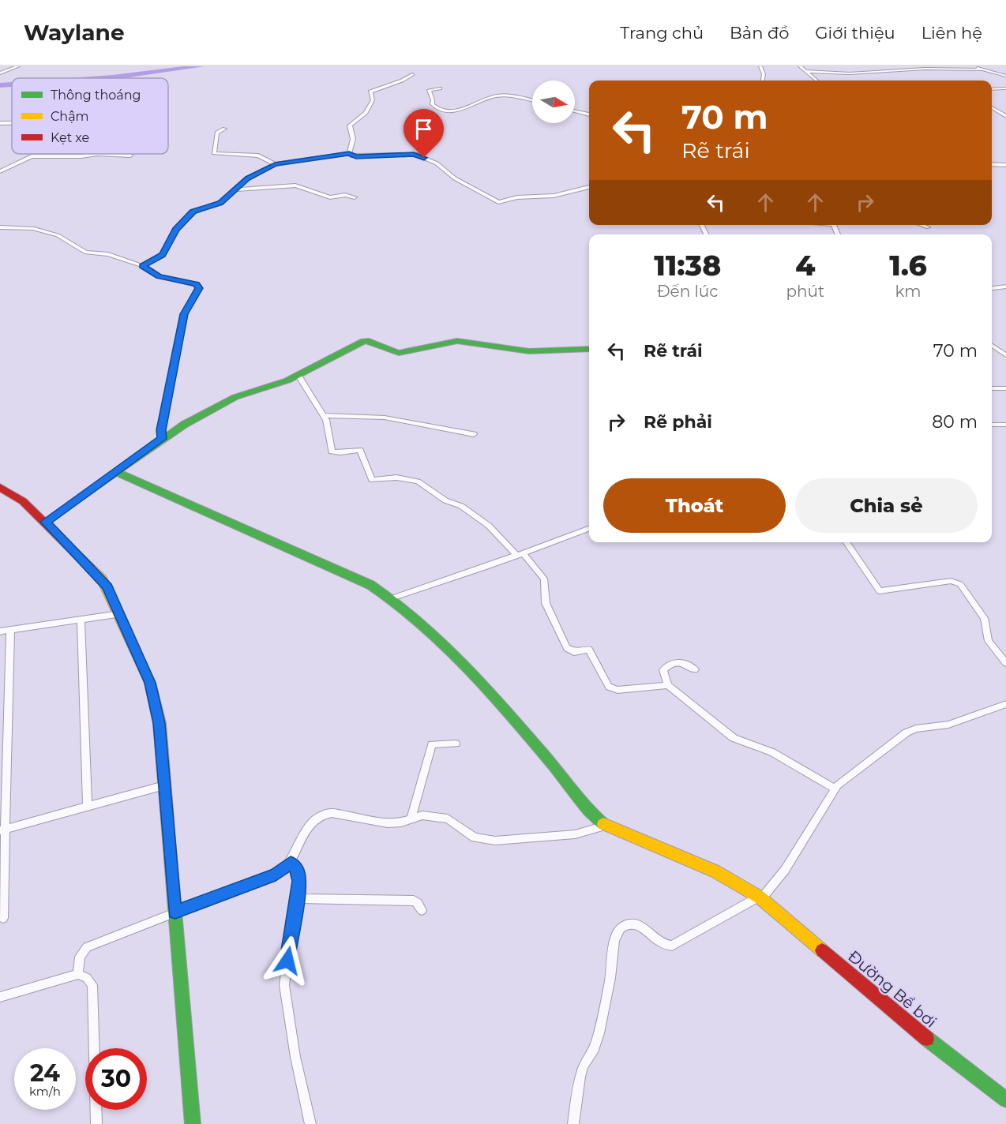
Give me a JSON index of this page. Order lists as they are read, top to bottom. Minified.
{"streets":{"street":["Đường Bể bơi"]},"legend":["Thông thoáng","Chậm","Kẹt xe"],"north":"right","page":{"header":"Waylane","nav":["Trang chủ","Bản đồ","Giới thiệu","Liên hệ"],"turn":["70 m","Rẽ trái"],"eta":["11:38","Đến lúc","4","phút","1.6","km"],"list":[{"name":"Rẽ trái","value":"70 m"},{"name":"Rẽ phải","value":"80 m"}],"buttons":["Thoát","Chia sẻ"],"speed":"24 km/h","limit":"30"}}
